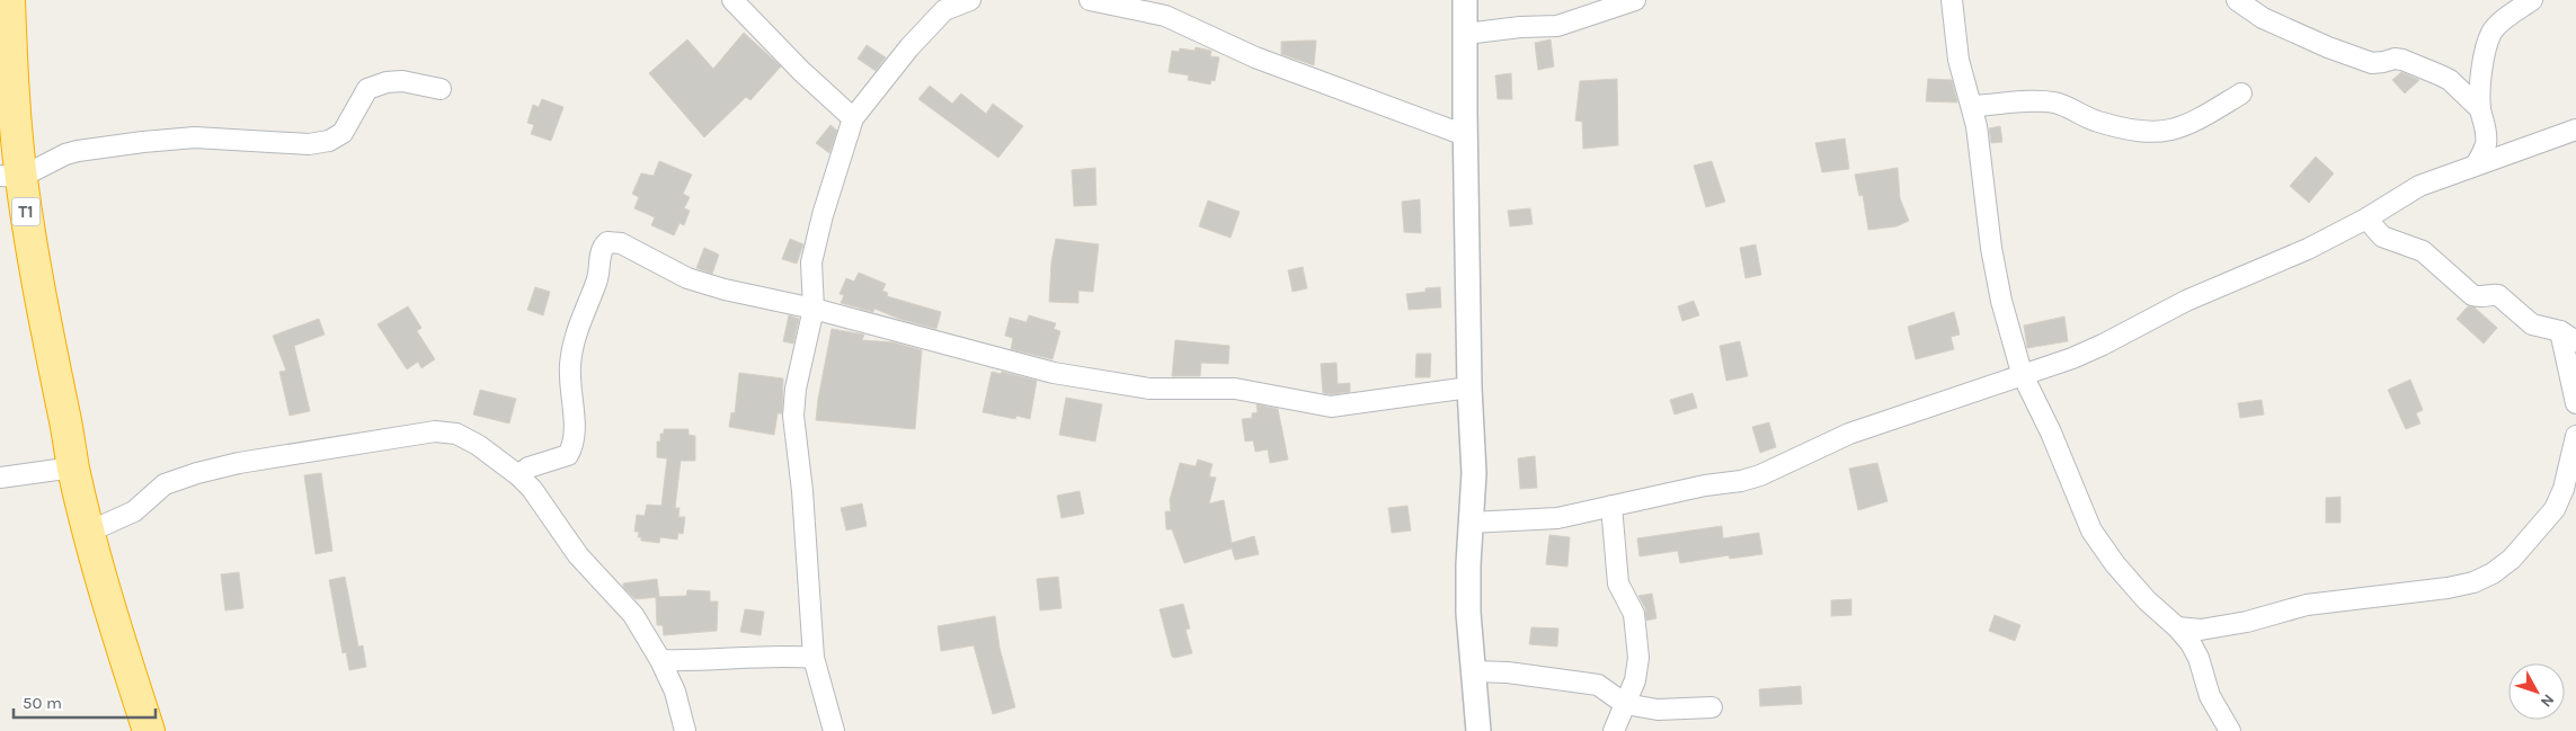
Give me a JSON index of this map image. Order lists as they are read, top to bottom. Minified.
{"streets":{"highway":["T1"]},"scale_bar":"50 m","north":"bottom right"}
